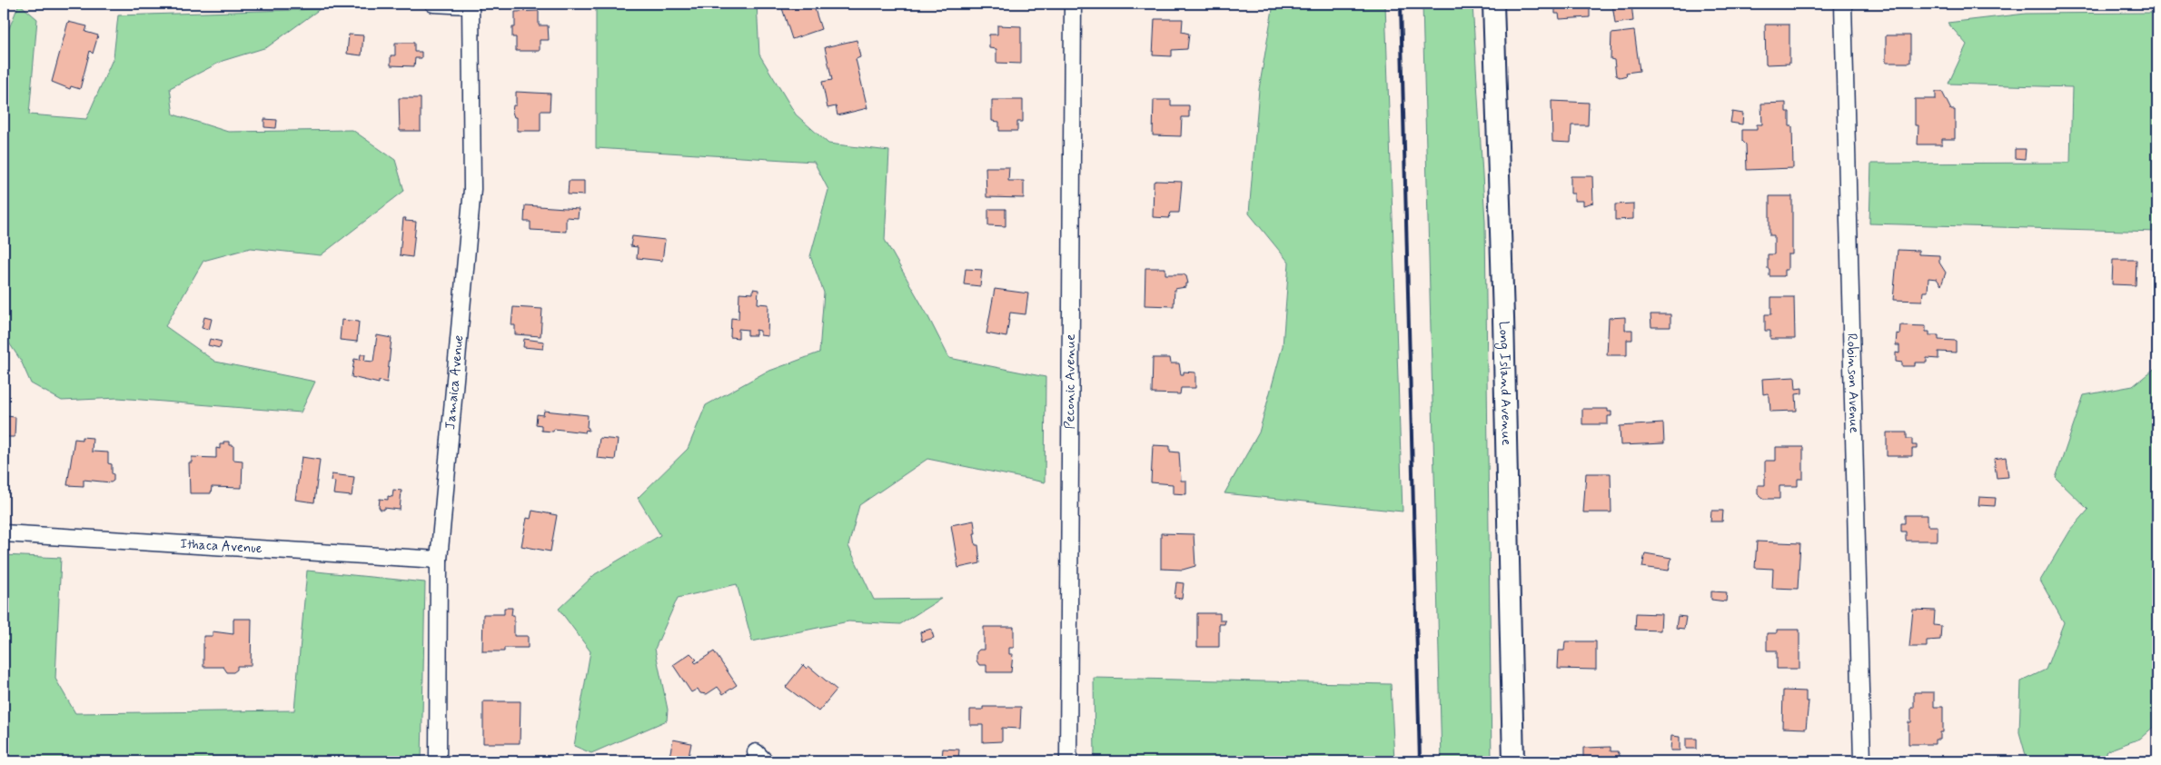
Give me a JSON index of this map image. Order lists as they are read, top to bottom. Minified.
{"streets":{"street":["Jamaica Avenue","Peconic Avenue","Long Island Avenue","Robinson Avenue","Ithaca Avenue"]},"crossings":[["Jamaica Avenue","Ithaca Avenue"]]}
